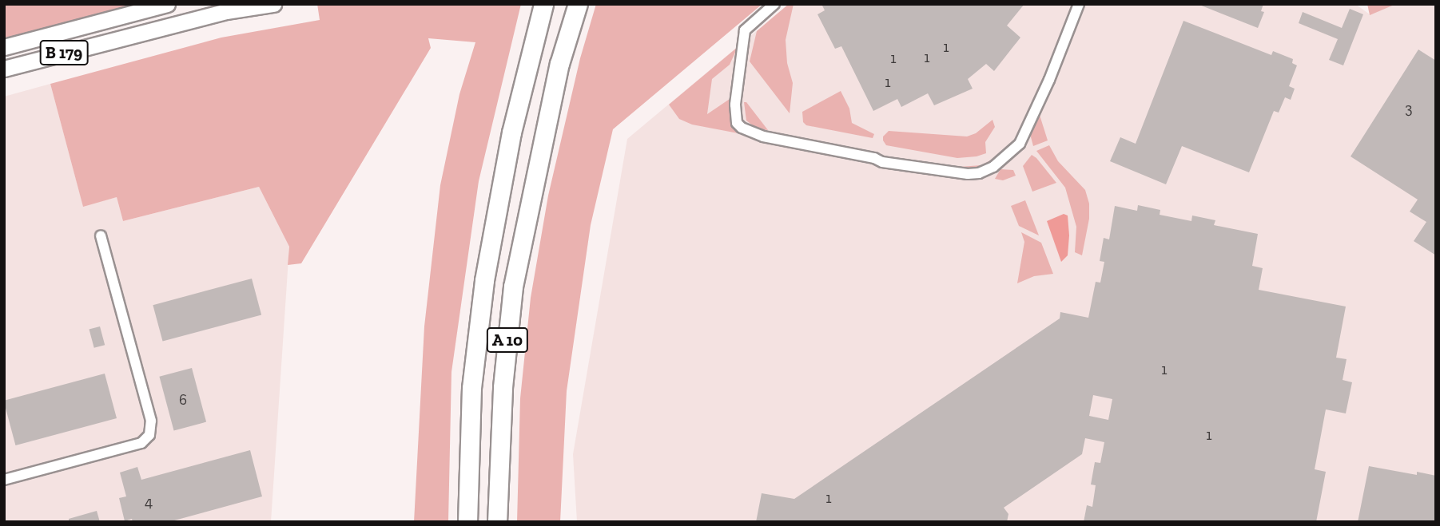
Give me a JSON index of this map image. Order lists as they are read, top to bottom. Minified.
{"streets":{"highway":["A 10"],"main road":["B 179"]},"house_numbers":["1","1","1","1","3","1","6","1","1","4"]}
